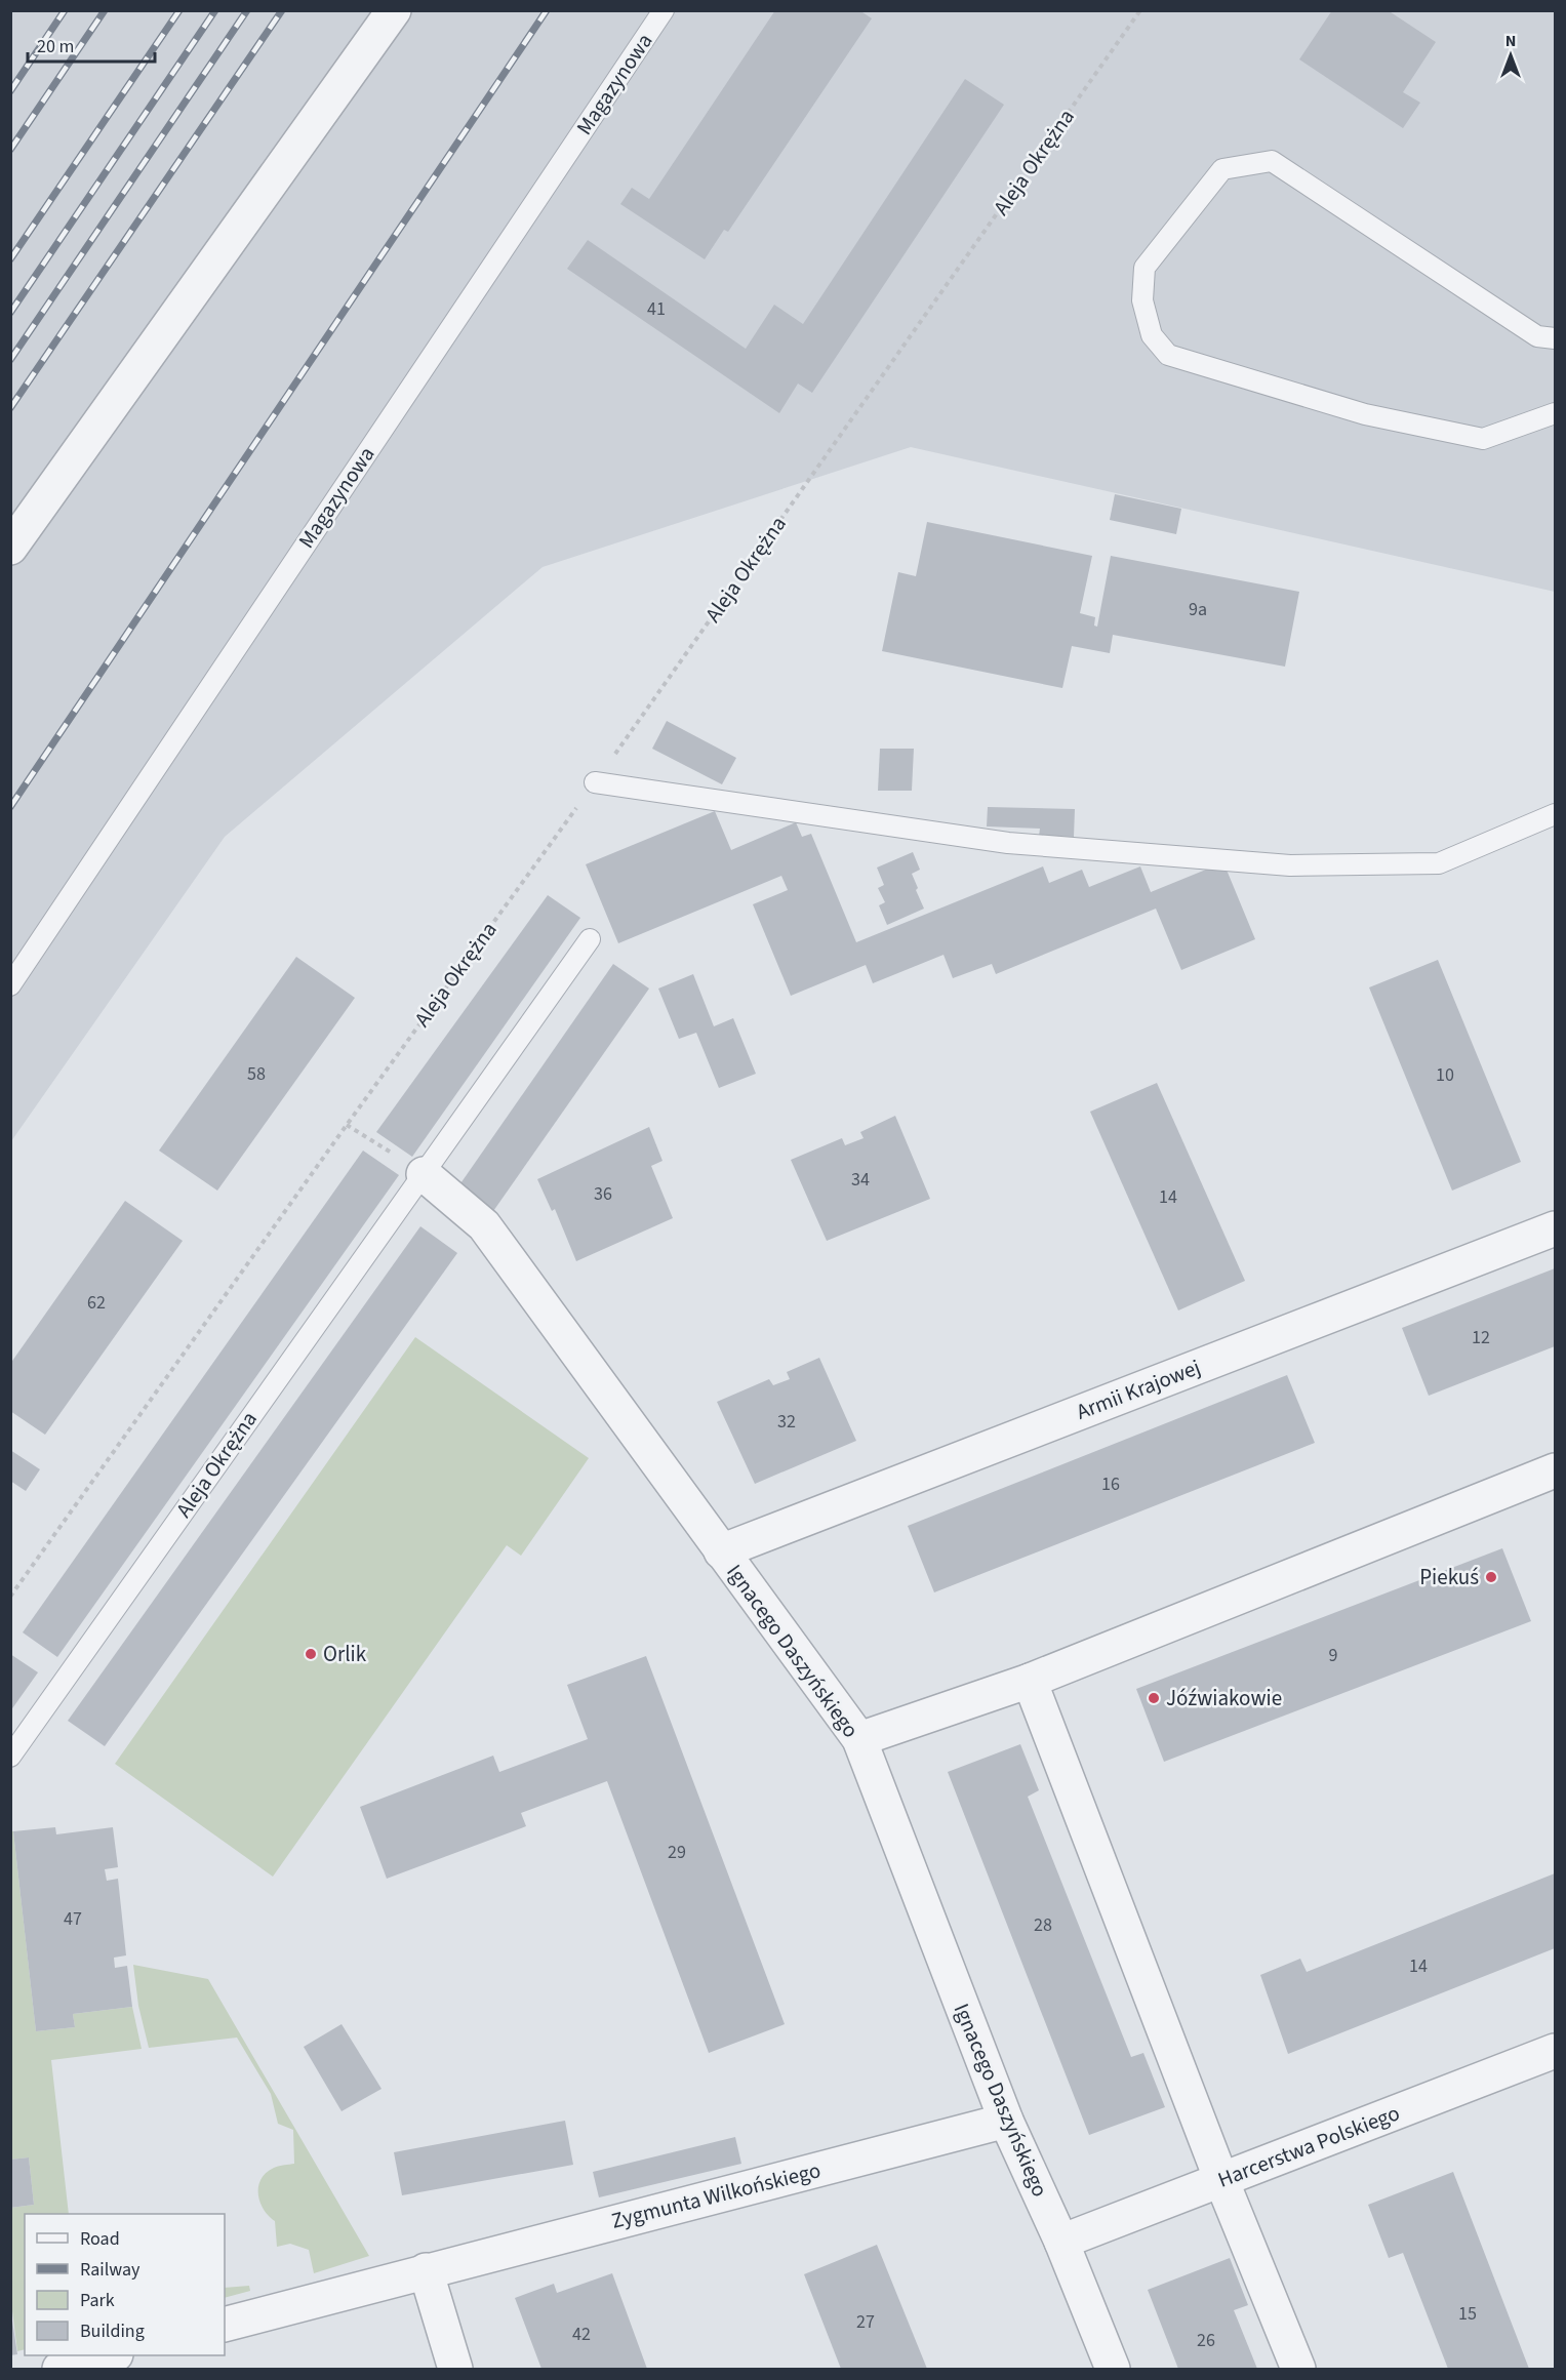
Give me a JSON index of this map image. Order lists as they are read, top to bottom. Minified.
{"streets":{"street":["Armii Krajowej","Ignacego Daszyńskiego","Harcerstwa Polskiego","Zygmunta Wilkońskiego"],"lane":["Magazynowa","Aleja Okrężna"]},"crossings":[["Aleja Okrężna","Ignacego Daszyńskiego"],["Armii Krajowej","Ignacego Daszyńskiego"],["Ignacego Daszyńskiego","Harcerstwa Polskiego"],["Ignacego Daszyńskiego","Zygmunta Wilkońskiego"]],"places":["Piekuś","Orlik","Jóźwiakowie"],"house_numbers":["41","9a","58","10","34","36","14","62","12","32","16","9","29","47","28","14","15","27","42","26"],"legend":["Road","Railway","Park","Building"],"scale_bar":"20 m","north":"top"}
